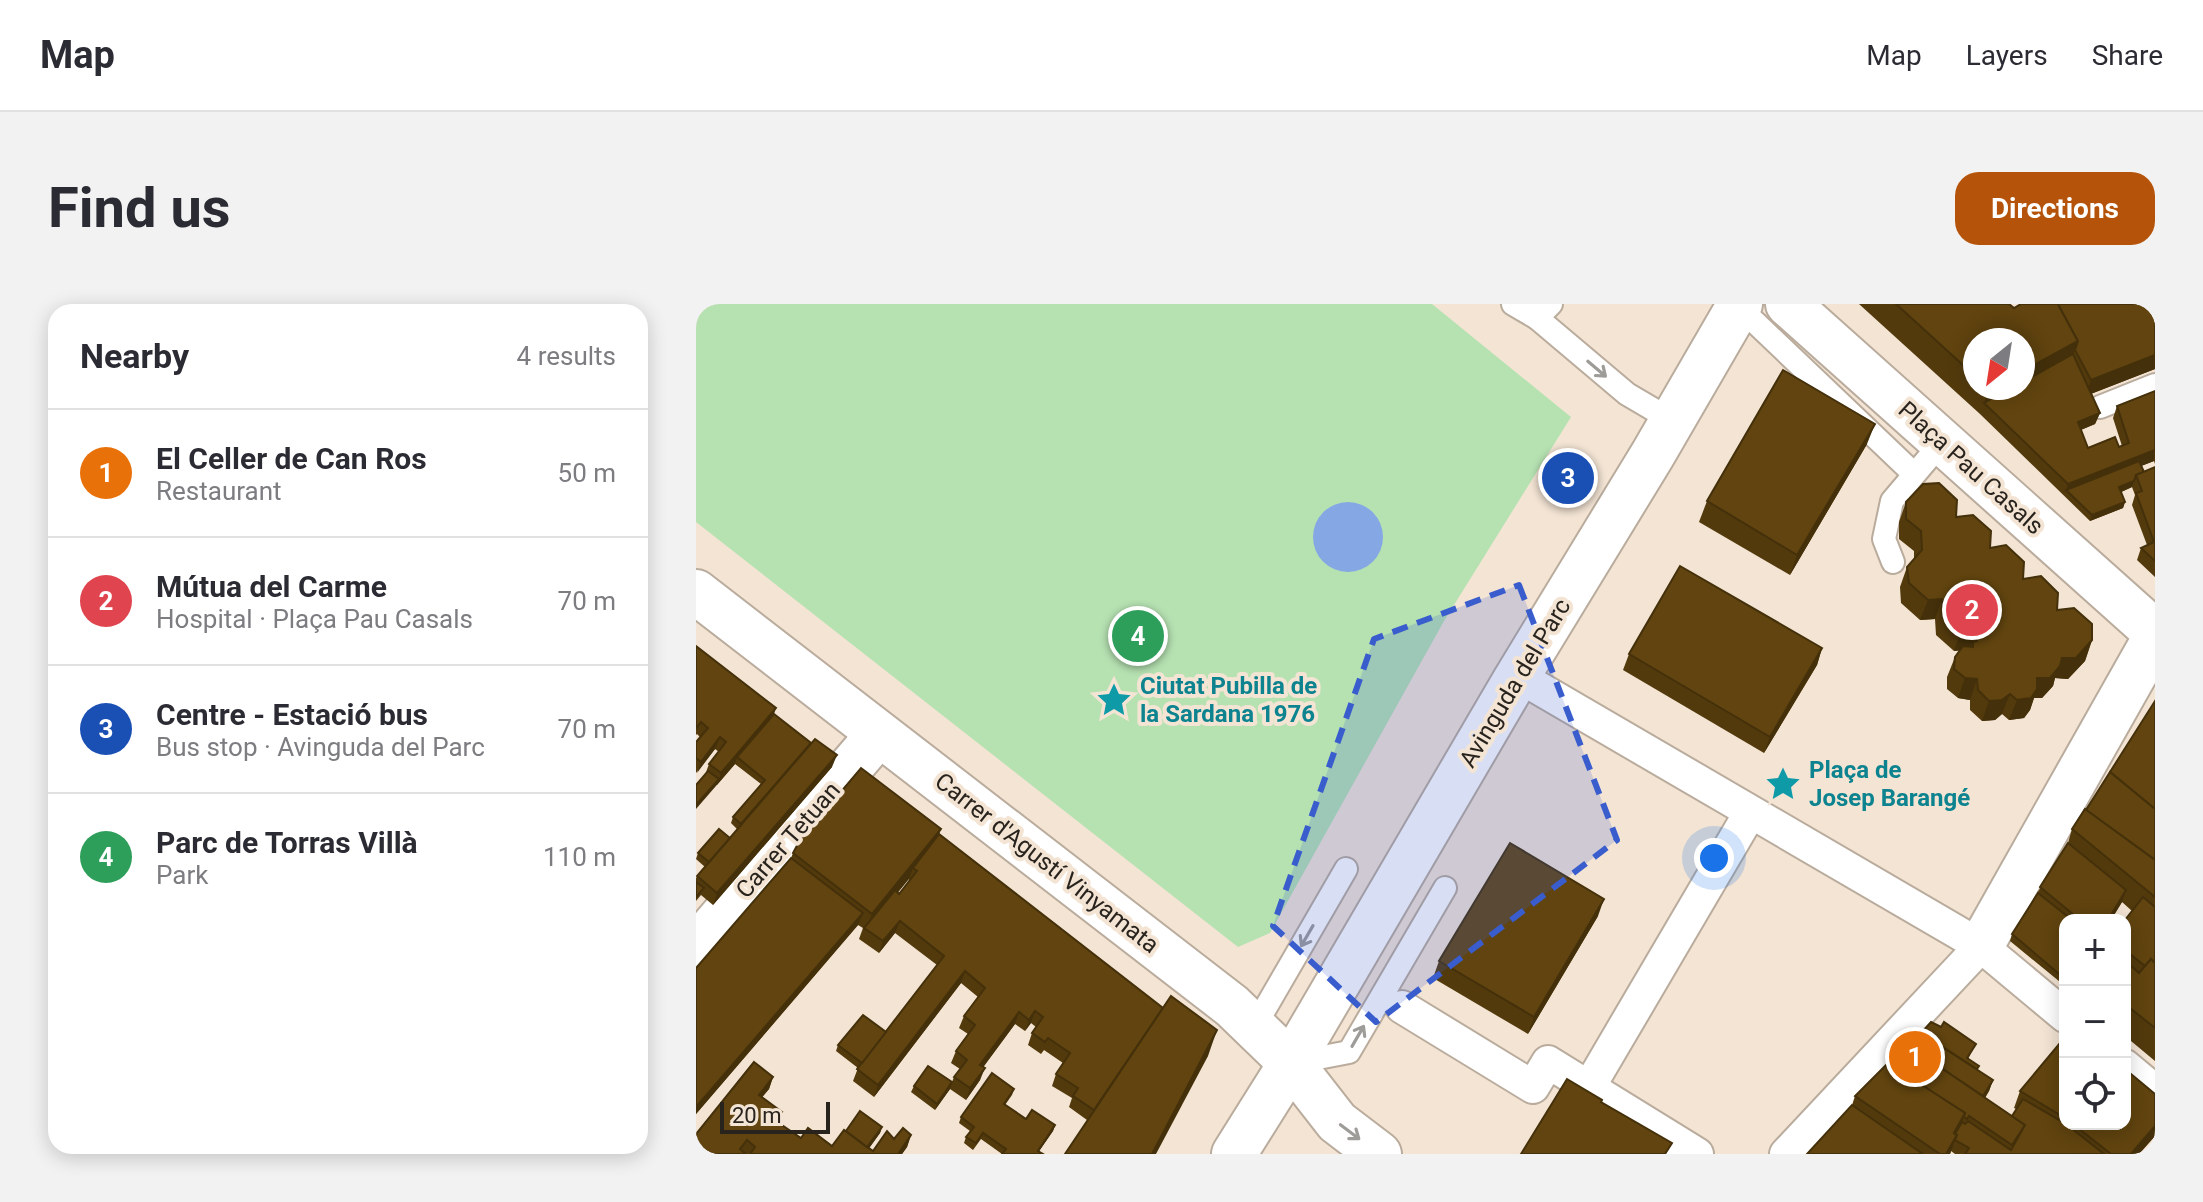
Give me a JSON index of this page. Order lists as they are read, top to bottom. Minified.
{"streets":{"street":["Plaça Pau Casals","Avinguda del Parc","Carrer Tetuan","Carrer d'Agustí Vinyamata"]},"crossings":[["Avinguda del Parc","Carrer d'Agustí Vinyamata"],["Carrer Tetuan","Carrer d'Agustí Vinyamata"]],"places":{"place":["Ciutat Pubilla de la Sardana 1976","Plaça de Josep Barangé"]},"scale_bar":"20 m","north":"bottom left","page":{"header":"Map","nav":["Map","Layers","Share"],"buttons":"Directions","title":"Find us","heading":["Nearby","4 results"],"list":[{"mark":"1","name":"El Celler de Can Ros","note":"Restaurant","value":"50 m"},{"mark":"2","name":"Mútua del Carme","note":"Hospital · Plaça Pau Casals","value":"70 m"},{"mark":"3","name":"Centre - Estació bus","note":"Bus stop · Avinguda del Parc","value":"70 m"},{"mark":"4","name":"Parc de Torras Villà","note":"Park","value":"110 m"}],"pins":["3","2","4","1"],"map_buttons":["+","−"],"scale":"20 m"}}
